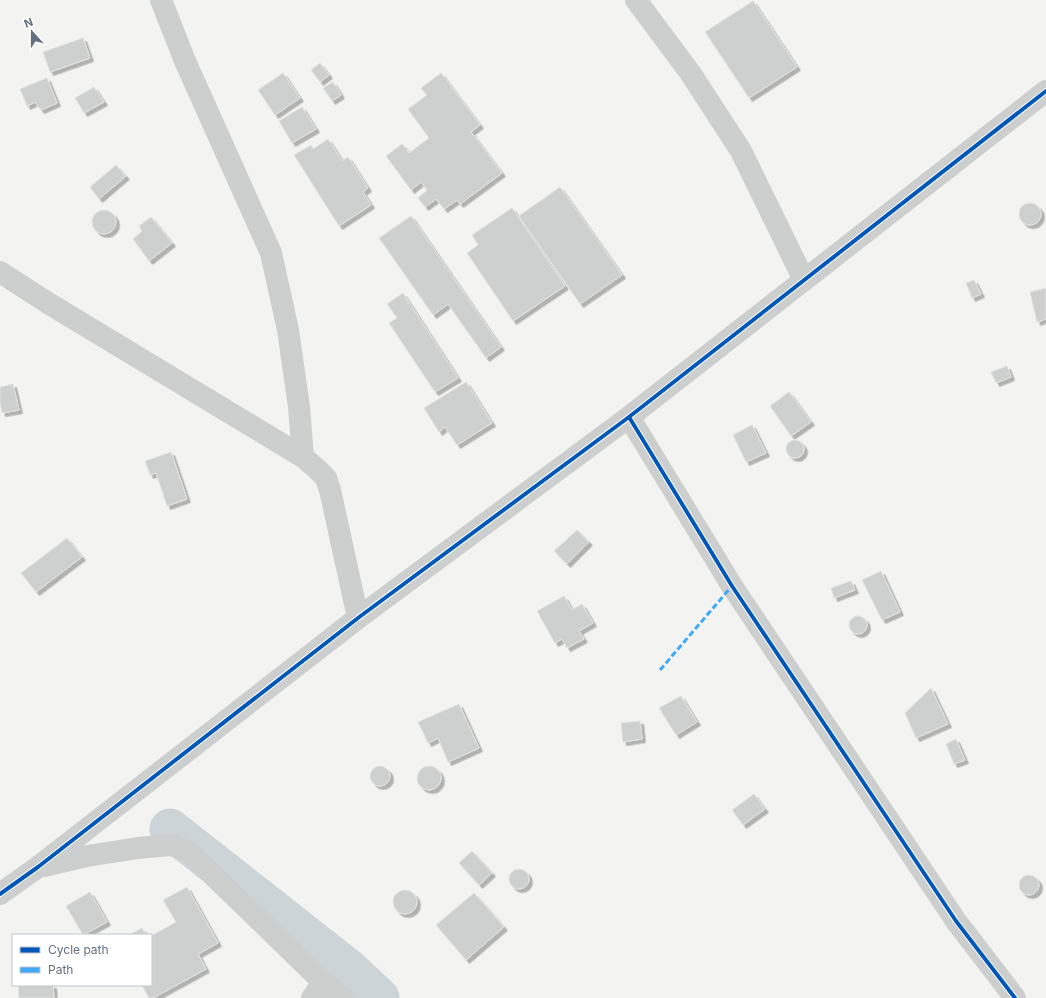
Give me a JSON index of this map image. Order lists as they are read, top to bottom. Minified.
{"legend":["Cycle path","Path"],"north":"top"}
